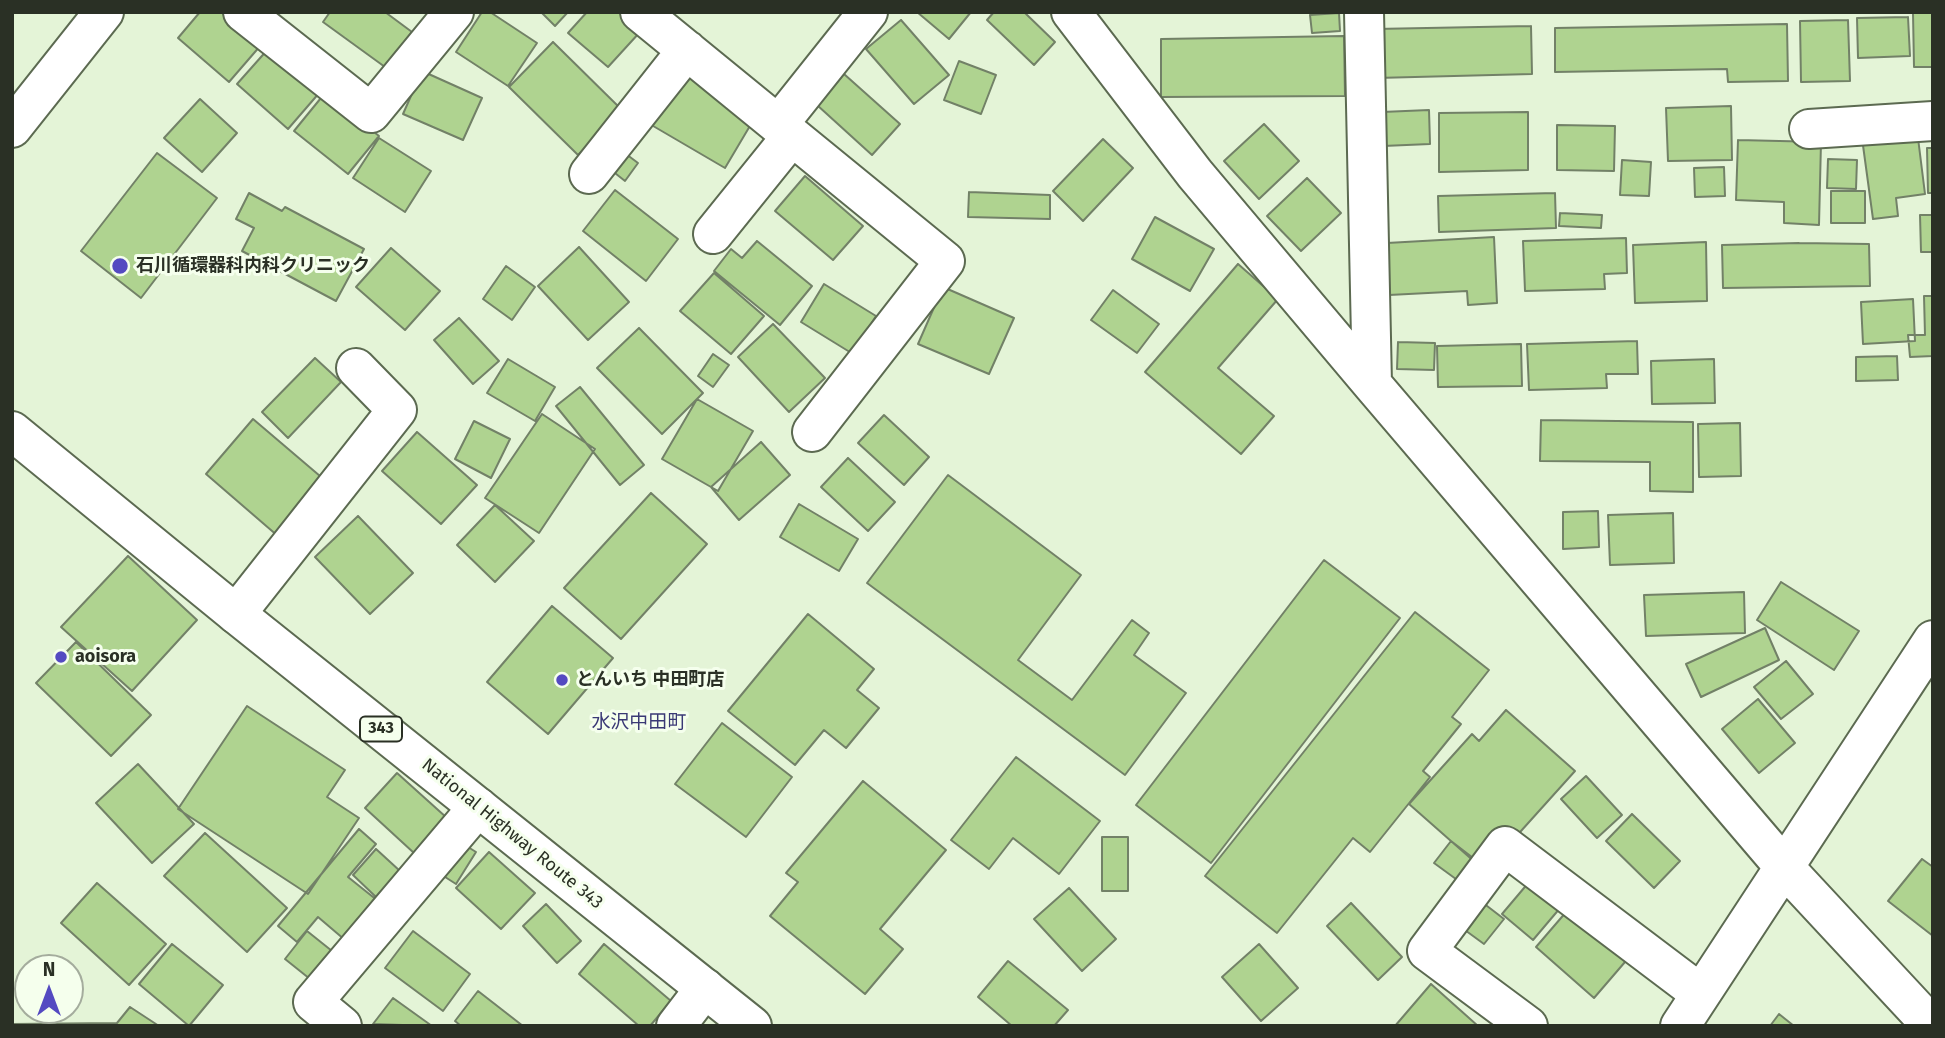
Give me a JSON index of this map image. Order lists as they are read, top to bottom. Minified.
{"streets":{"main road":["343","National Highway Route 343"]},"districts":["水沢中田町"],"places":["石川循環器科内科クリニック","aoisora","とんいち 中田町店"],"north":"top"}
